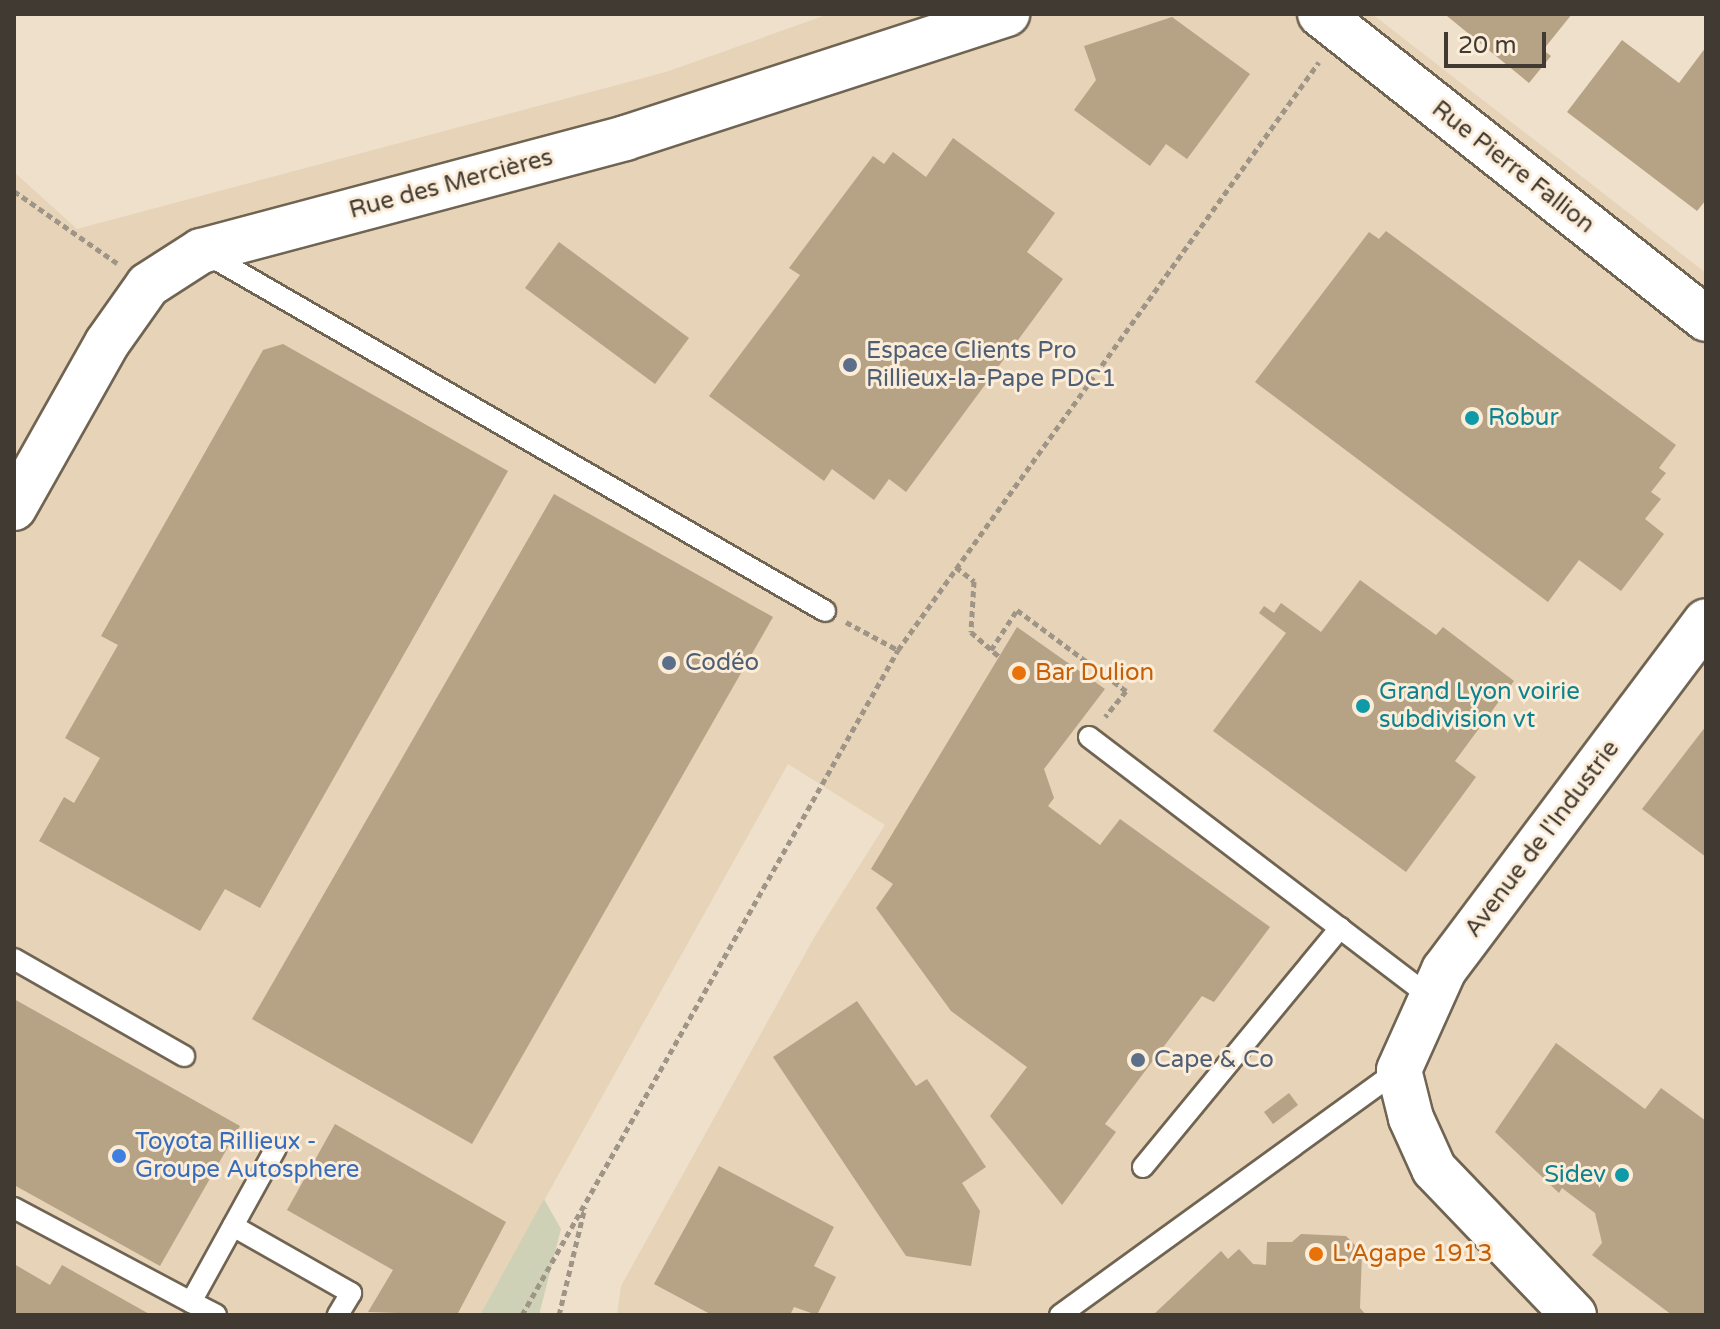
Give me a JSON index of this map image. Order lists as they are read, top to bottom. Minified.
{"streets":{"street":["Rue Pierre Fallion","Rue des Mercières","Avenue de l'Industrie"]},"places":["Espace Clients Pro Rillieux-la-Pape PDC1","Robur","Codéo","Bar Dulion","Grand Lyon voirie subdivision vt","Cape & Co","Toyota Rillieux - Groupe Autosphere","Sidev","L'Agape 1913"],"scale_bar":"20 m"}
